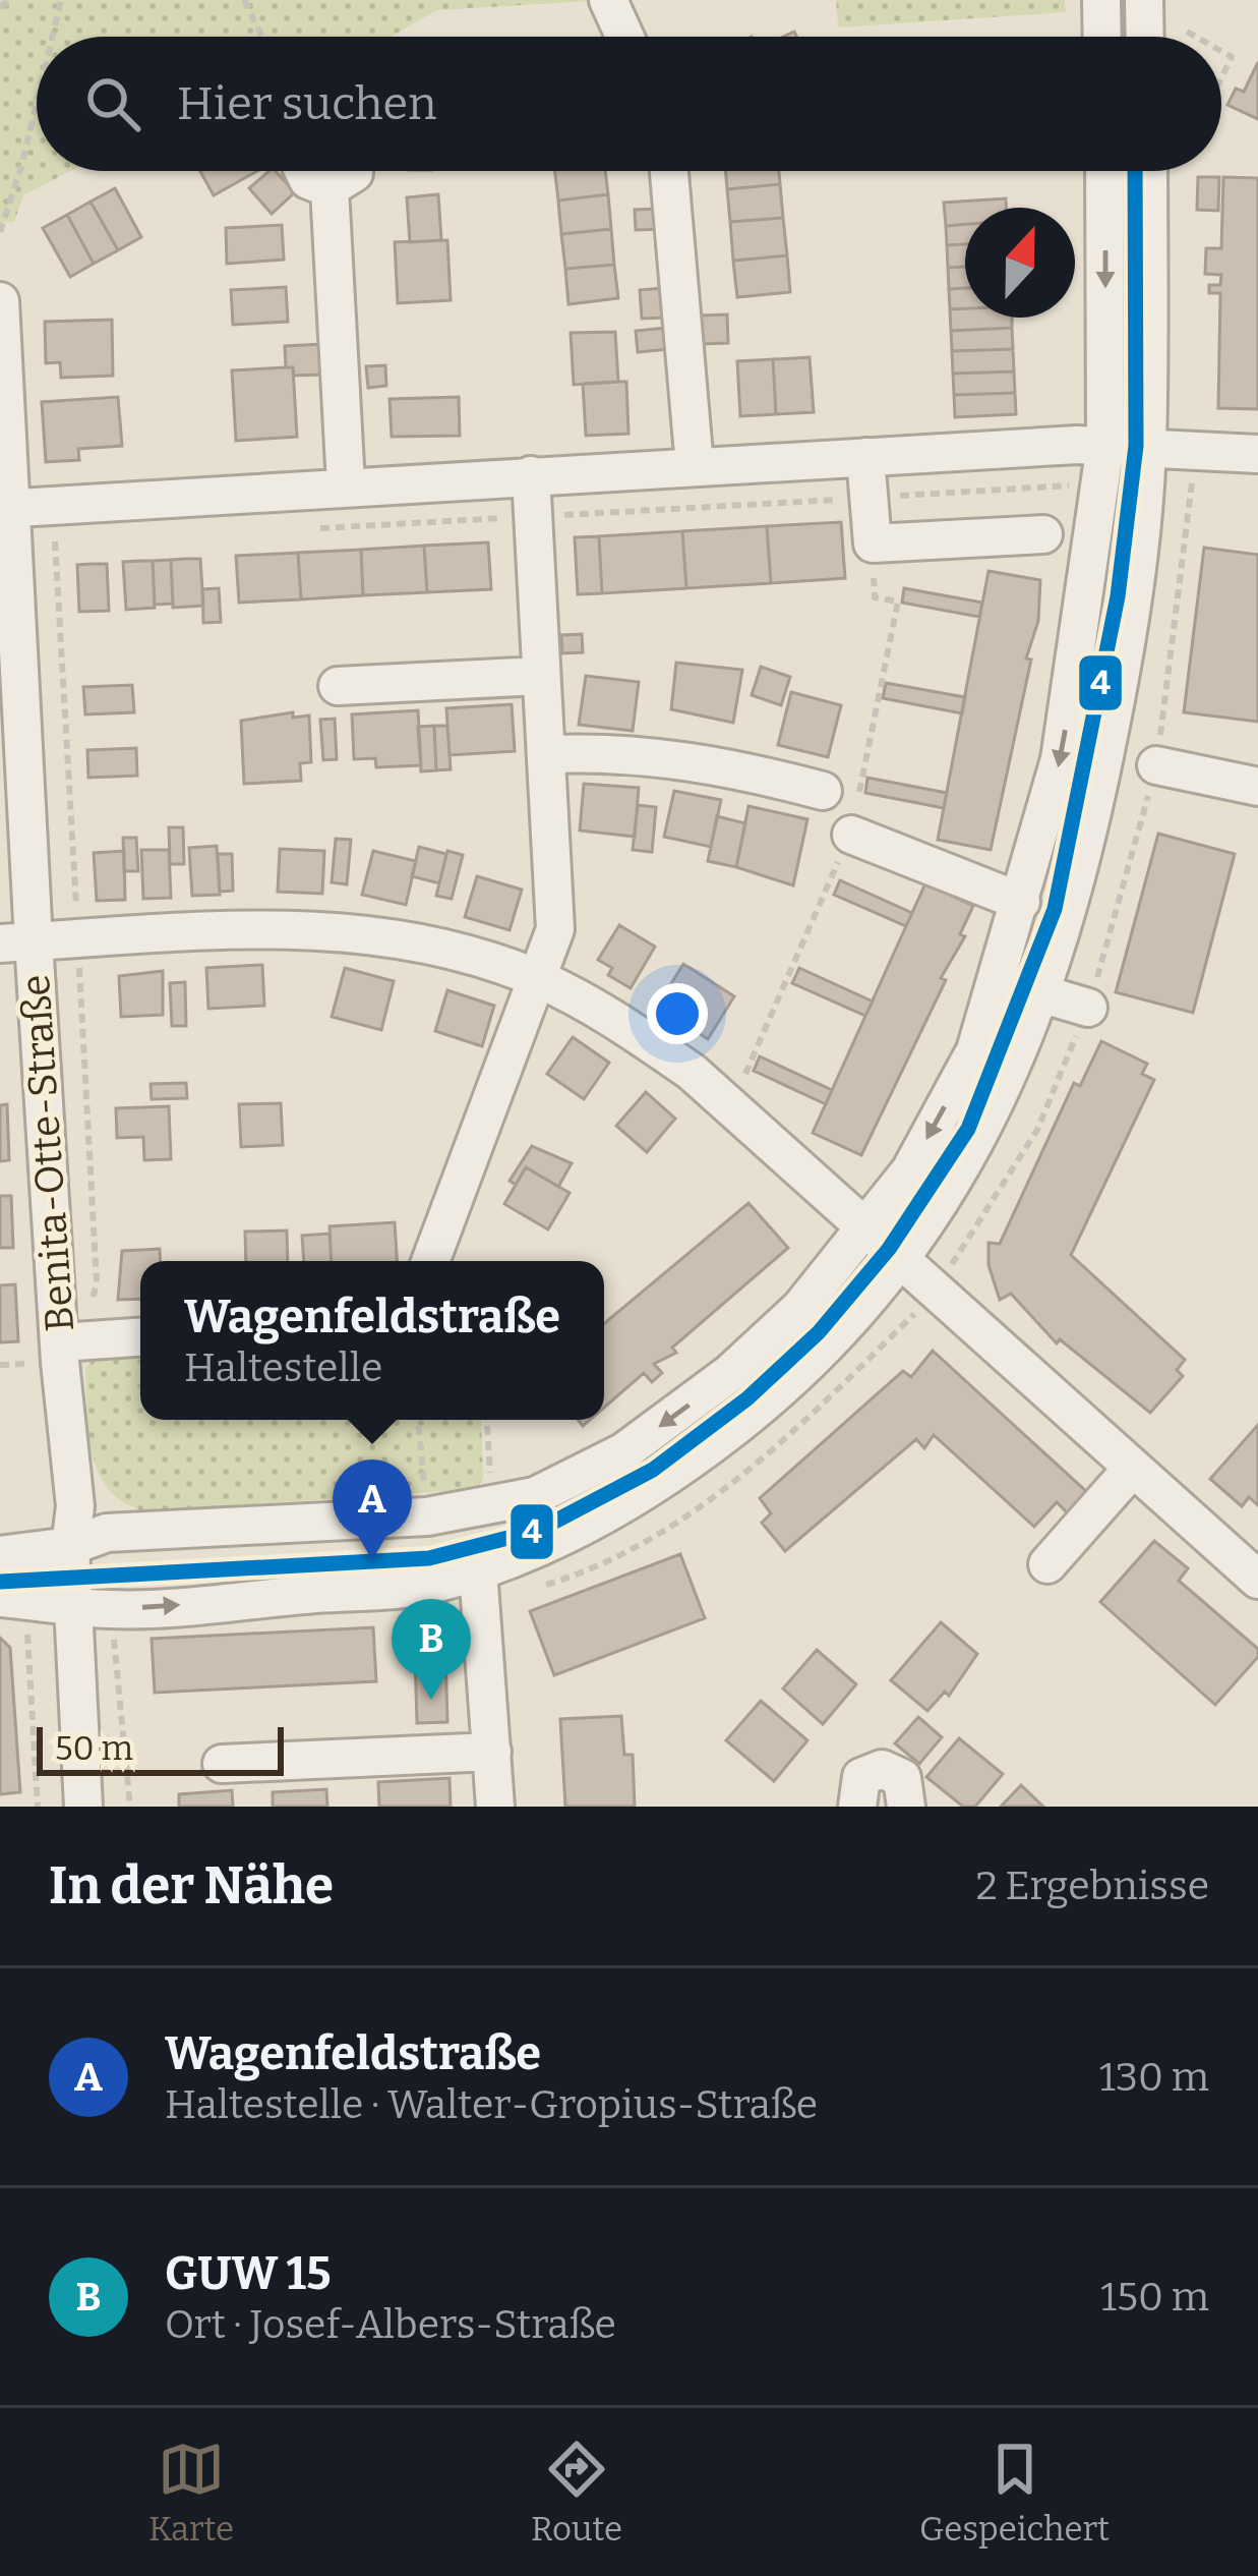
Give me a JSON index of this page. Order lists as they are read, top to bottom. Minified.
{"streets":{"street":["Benita-Otte-Straße"]},"lines":["transit line 4"],"scale_bar":"50 m","north":"top","page":{"search":"Hier suchen","popup":["Wagenfeldstraße","Haltestelle"],"pins":["A","B"],"scale":"50 m","heading":["In der Nähe","2 Ergebnisse"],"list":[{"mark":"A","name":"Wagenfeldstraße","note":"Haltestelle · Walter-Gropius-Straße","value":"130 m"},{"mark":"B","name":"GUW 15","note":"Ort · Josef-Albers-Straße","value":"150 m"}],"nav":["Karte","Route","Gespeichert"]}}
